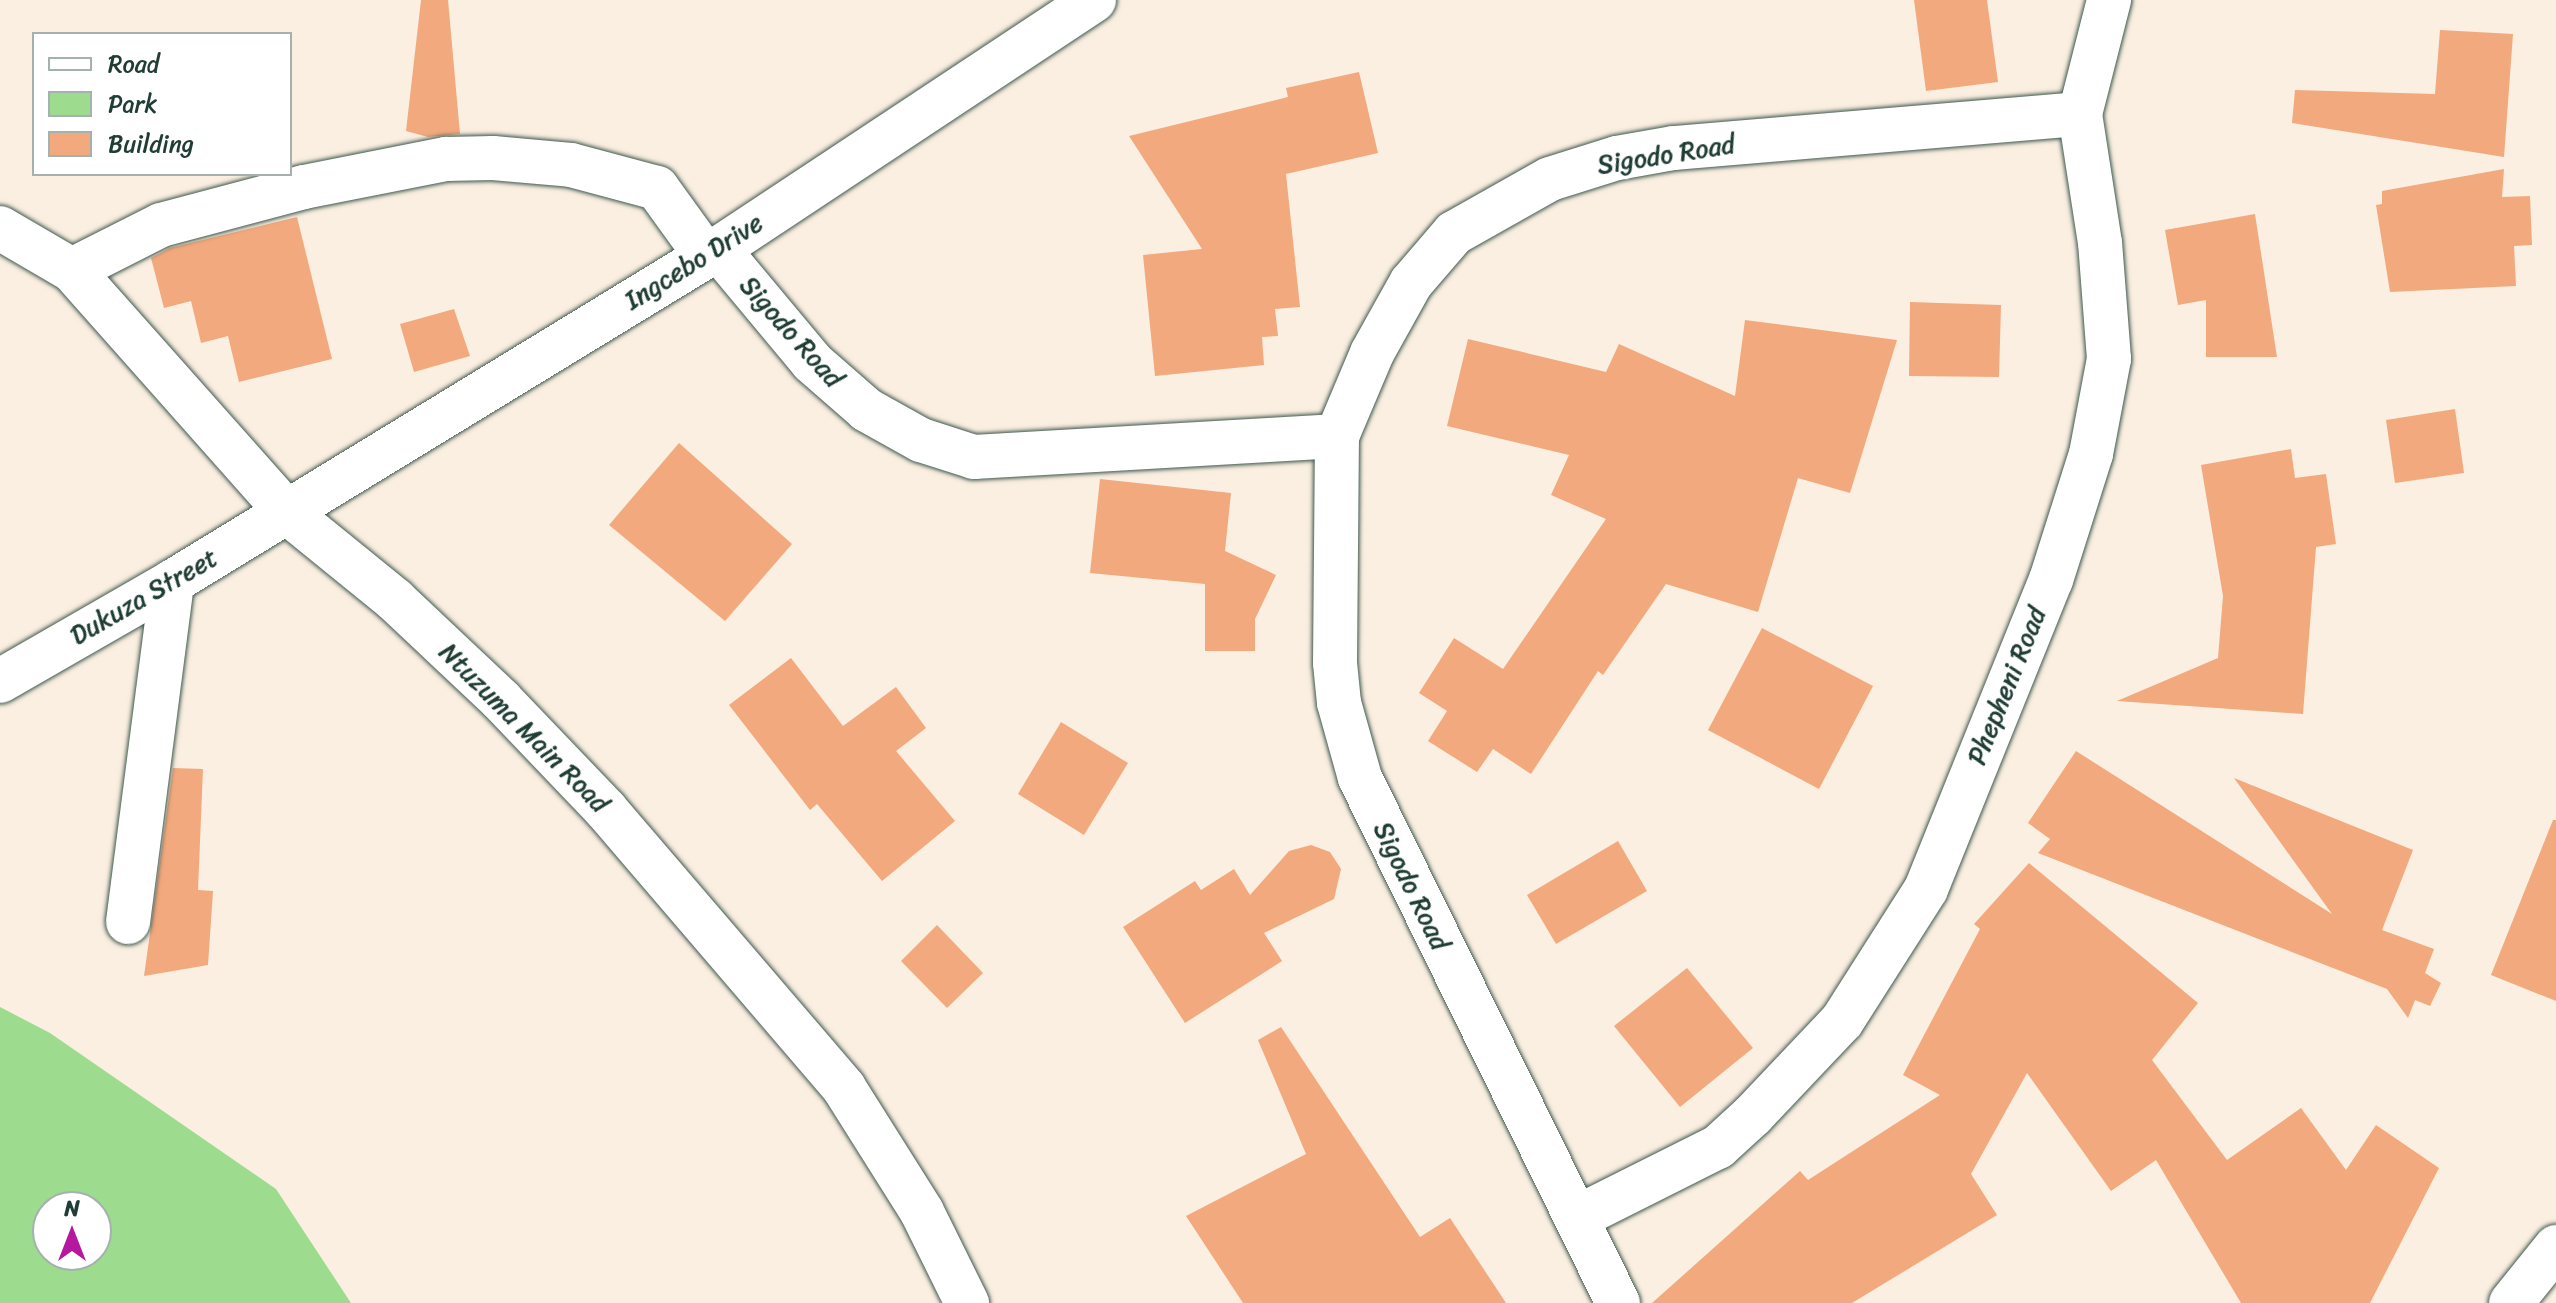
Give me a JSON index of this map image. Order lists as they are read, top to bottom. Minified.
{"streets":{"street":["Sigodo Road","Ingcebo Drive","Dukuza Street","Phepheni Road","Ntuzuma Main Road"]},"crossings":[["Sigodo Road","Ingcebo Drive"],["Sigodo Road","Phepheni Road"],["Sigodo Road","Ntuzuma Main Road"],["Ingcebo Drive","Dukuza Street"],["Ingcebo Drive","Ntuzuma Main Road"],["Dukuza Street","Ntuzuma Main Road"]],"legend":["Road","Park","Building"],"north":"top"}
